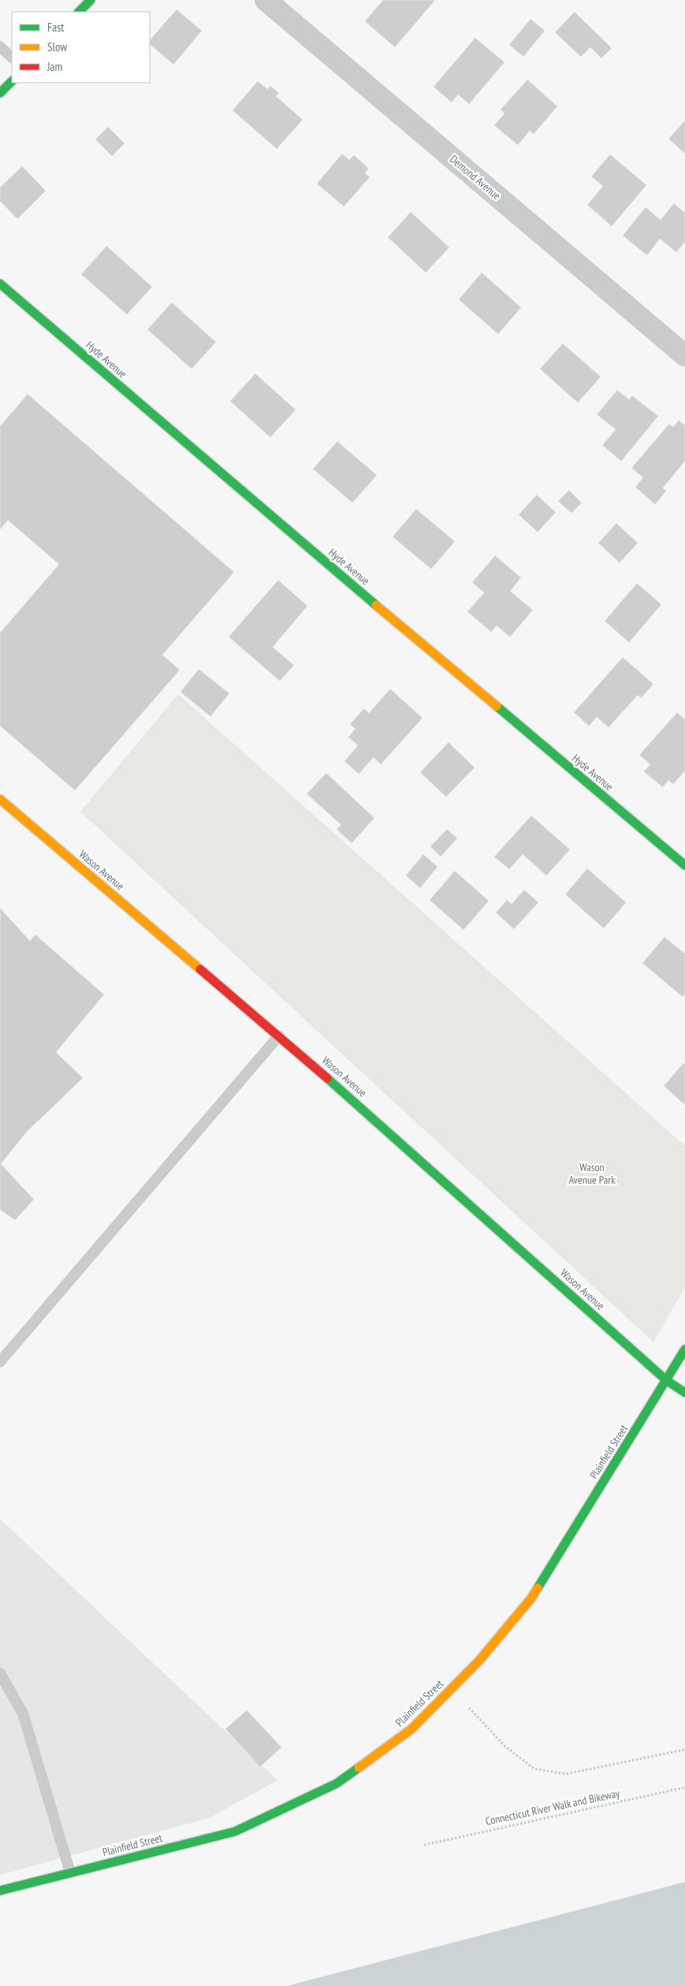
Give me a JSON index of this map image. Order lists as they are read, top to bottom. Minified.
{"streets":{"street":["Demond Avenue","Hyde Avenue","Wason Avenue","Plainfield Street"],"path":["Connecticut River Walk and Bikeway"]},"crossings":[["Wason Avenue","Plainfield Street"]],"parks":["Wason Avenue Park"],"legend":["Fast","Slow","Jam"]}
